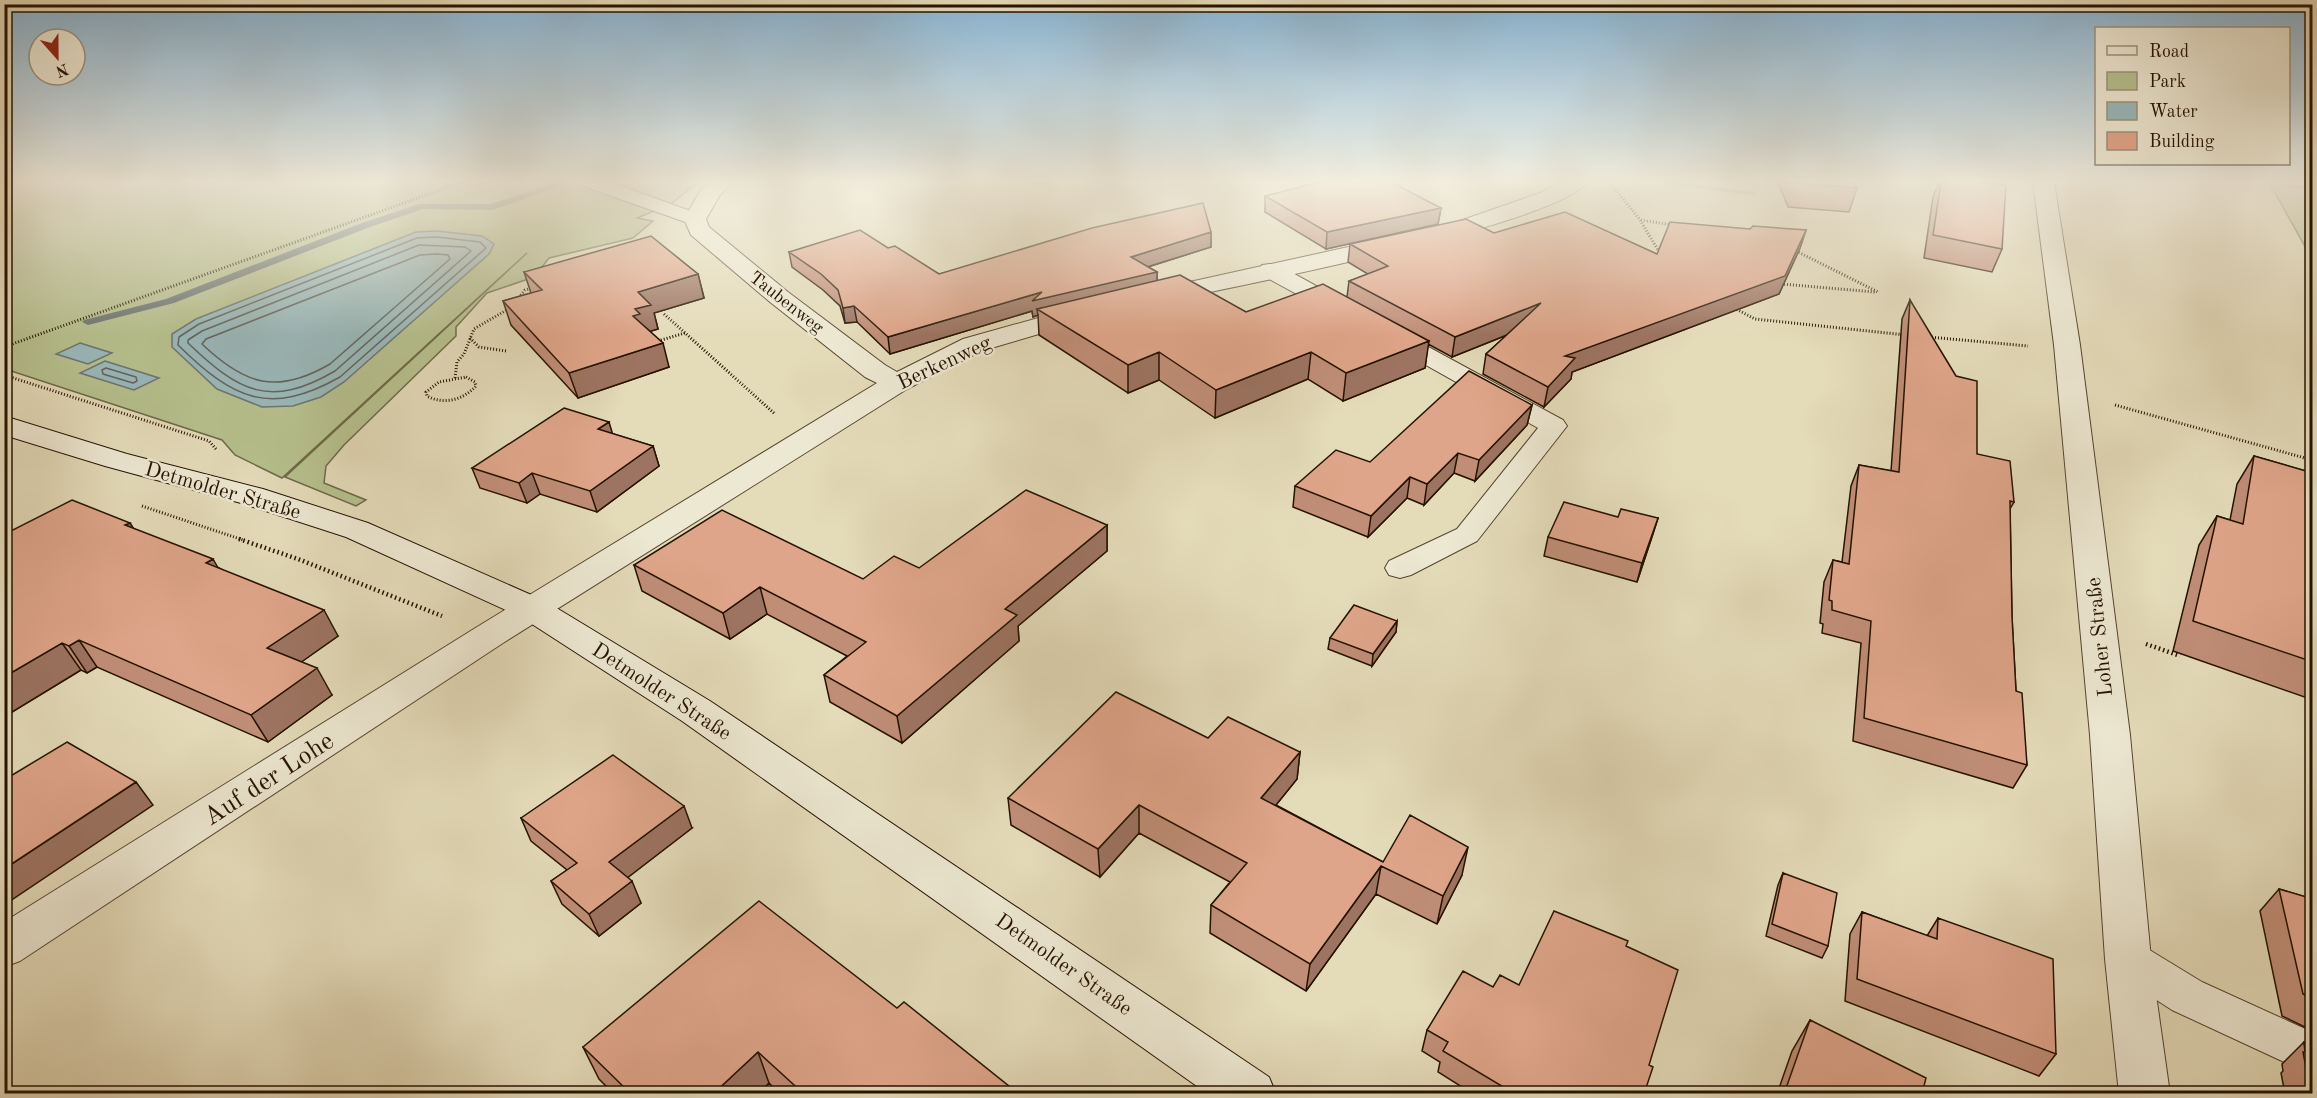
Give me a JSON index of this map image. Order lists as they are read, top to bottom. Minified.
{"streets":{"street":["Taubenweg","Berkenweg","Detmolder Straße","Loher Straße","Auf der Lohe"]},"crossings":[["Taubenweg","Berkenweg"],["Berkenweg","Detmolder Straße"],["Berkenweg","Auf der Lohe"],["Detmolder Straße","Auf der Lohe"]],"legend":["Road","Park","Water","Building"],"north":"bottom"}
